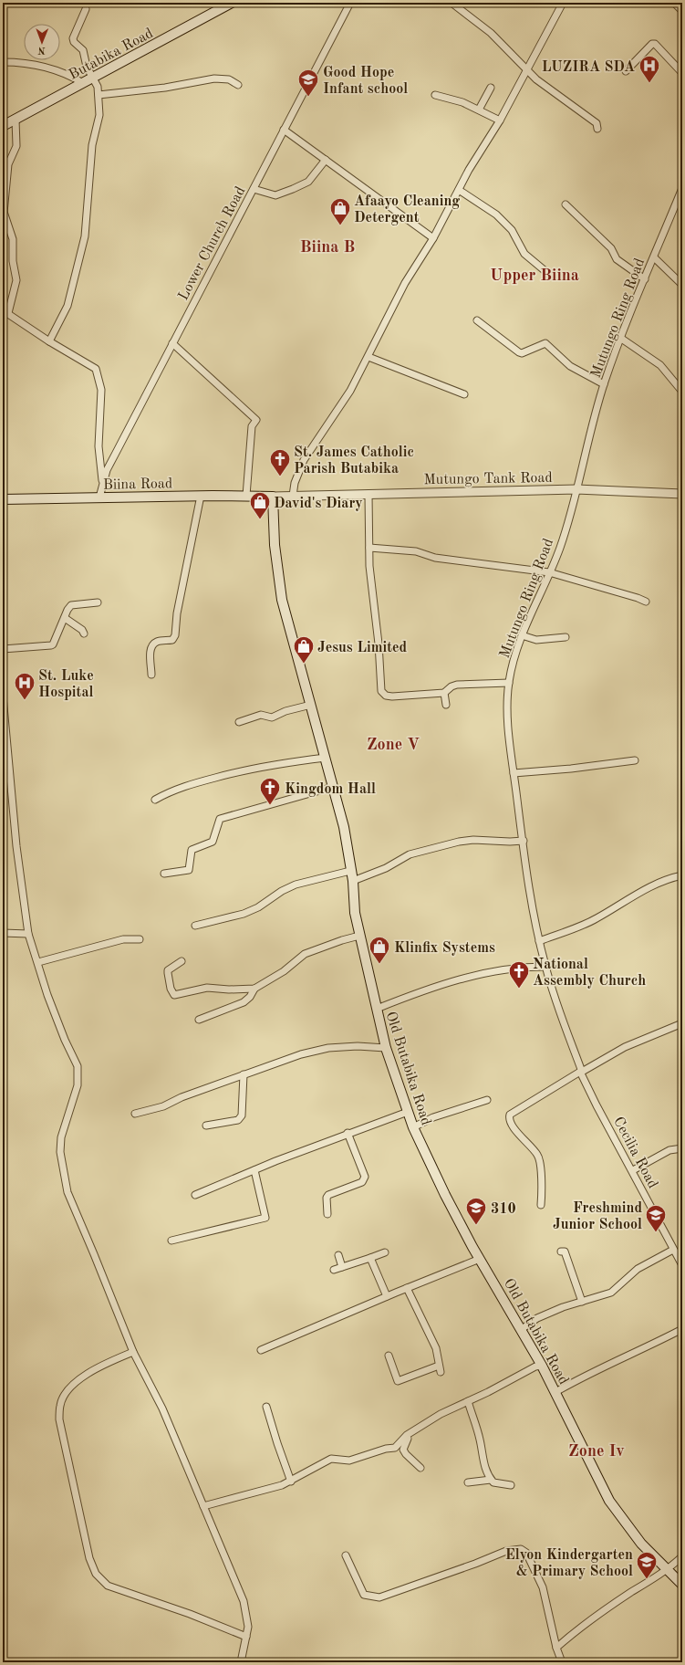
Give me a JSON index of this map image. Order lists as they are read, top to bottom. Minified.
{"streets":{"main road":["Butabika Road","Biina Road","Old Butabika Road"],"street":["Lower Church Road","Mutungo Ring Road","Mutungo Tank Road","Cecilia Road"]},"crossings":[["Lower Church Road","Biina Road"],["Mutungo Ring Road","Mutungo Tank Road"],["Mutungo Ring Road","Cecilia Road"],["Mutungo Tank Road","Biina Road"],["Mutungo Tank Road","Old Butabika Road"],["Biina Road","Old Butabika Road"]],"districts":["Biina B","Upper Biina","Zone V","Zone Iv"],"places":{"hospital":["LUZIRA SDA","St. Luke Hospital"],"school or university":["Good Hope Infant school","310","Freshmind Junior School","Elyon Kindergarten & Primary School"],"shop":["Afaayo Cleaning Detergent","David's Diary","Jesus Limited","Klinfix Systems"],"church":["St. James Catholic Parish Butabika","Kingdom Hall","National Assembly Church"]},"north":"bottom"}
